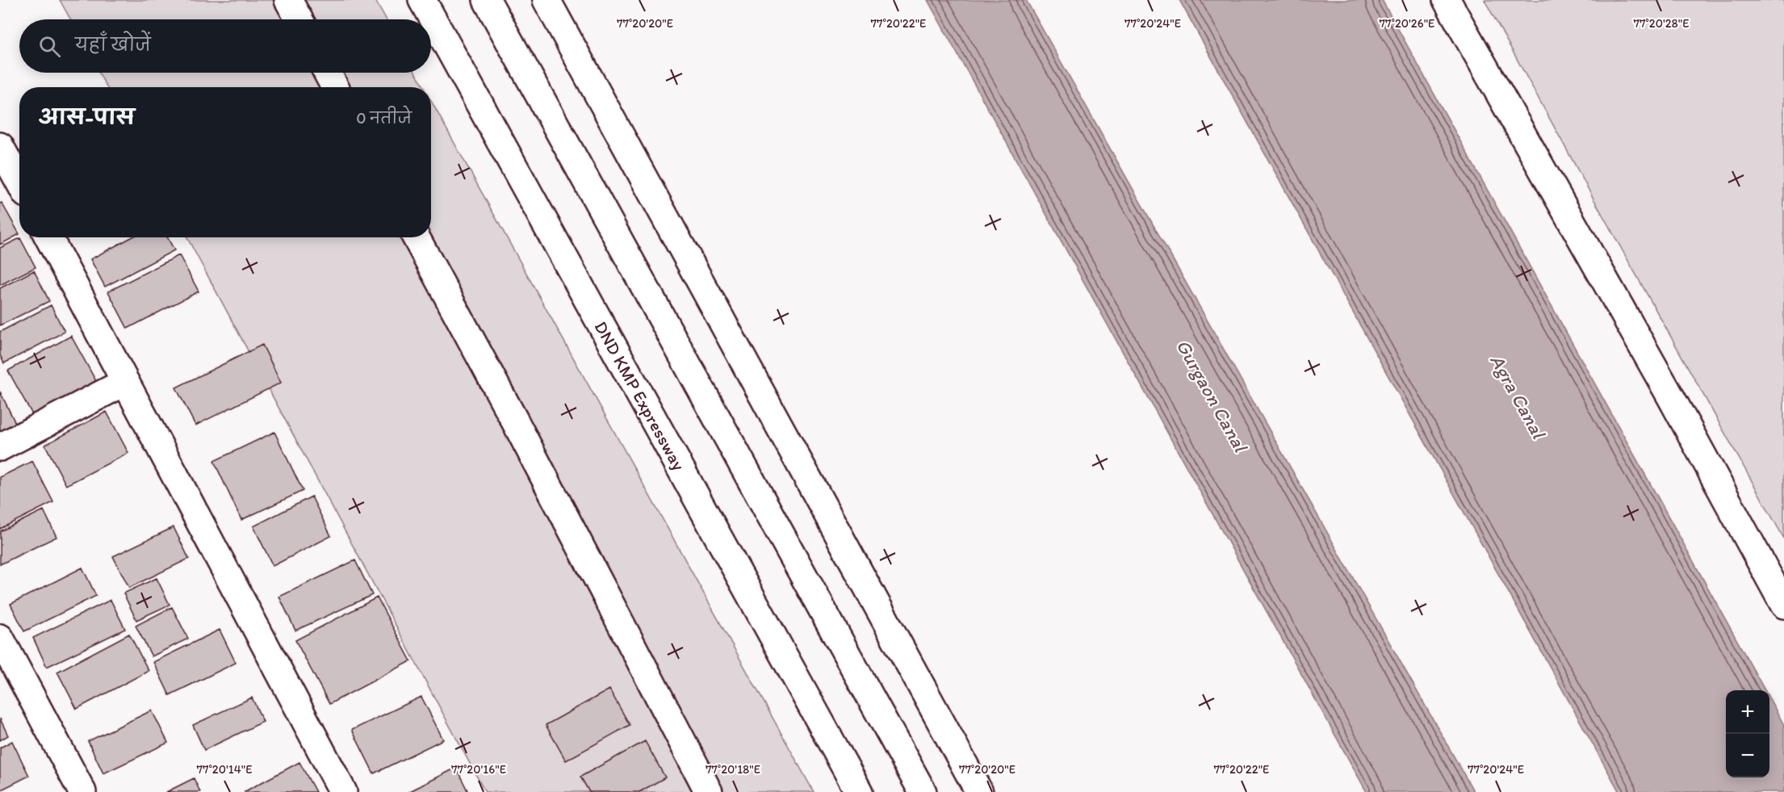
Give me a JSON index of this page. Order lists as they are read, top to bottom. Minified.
{"streets":{"main road":["DND KMP Expressway"]},"water":["Gurgaon Canal","Agra Canal"],"page":{"search":"यहाँ खोजें","heading":["आस-पास","0 नतीजे"],"map_buttons":["+","−"]},"coordinates":["77°20'20\"E","77°20'22\"E","77°20'28\"E","77°20'24\"E","77°20'26\"E","77°20'14\"E","77°20'16\"E","77°20'18\"E"]}
